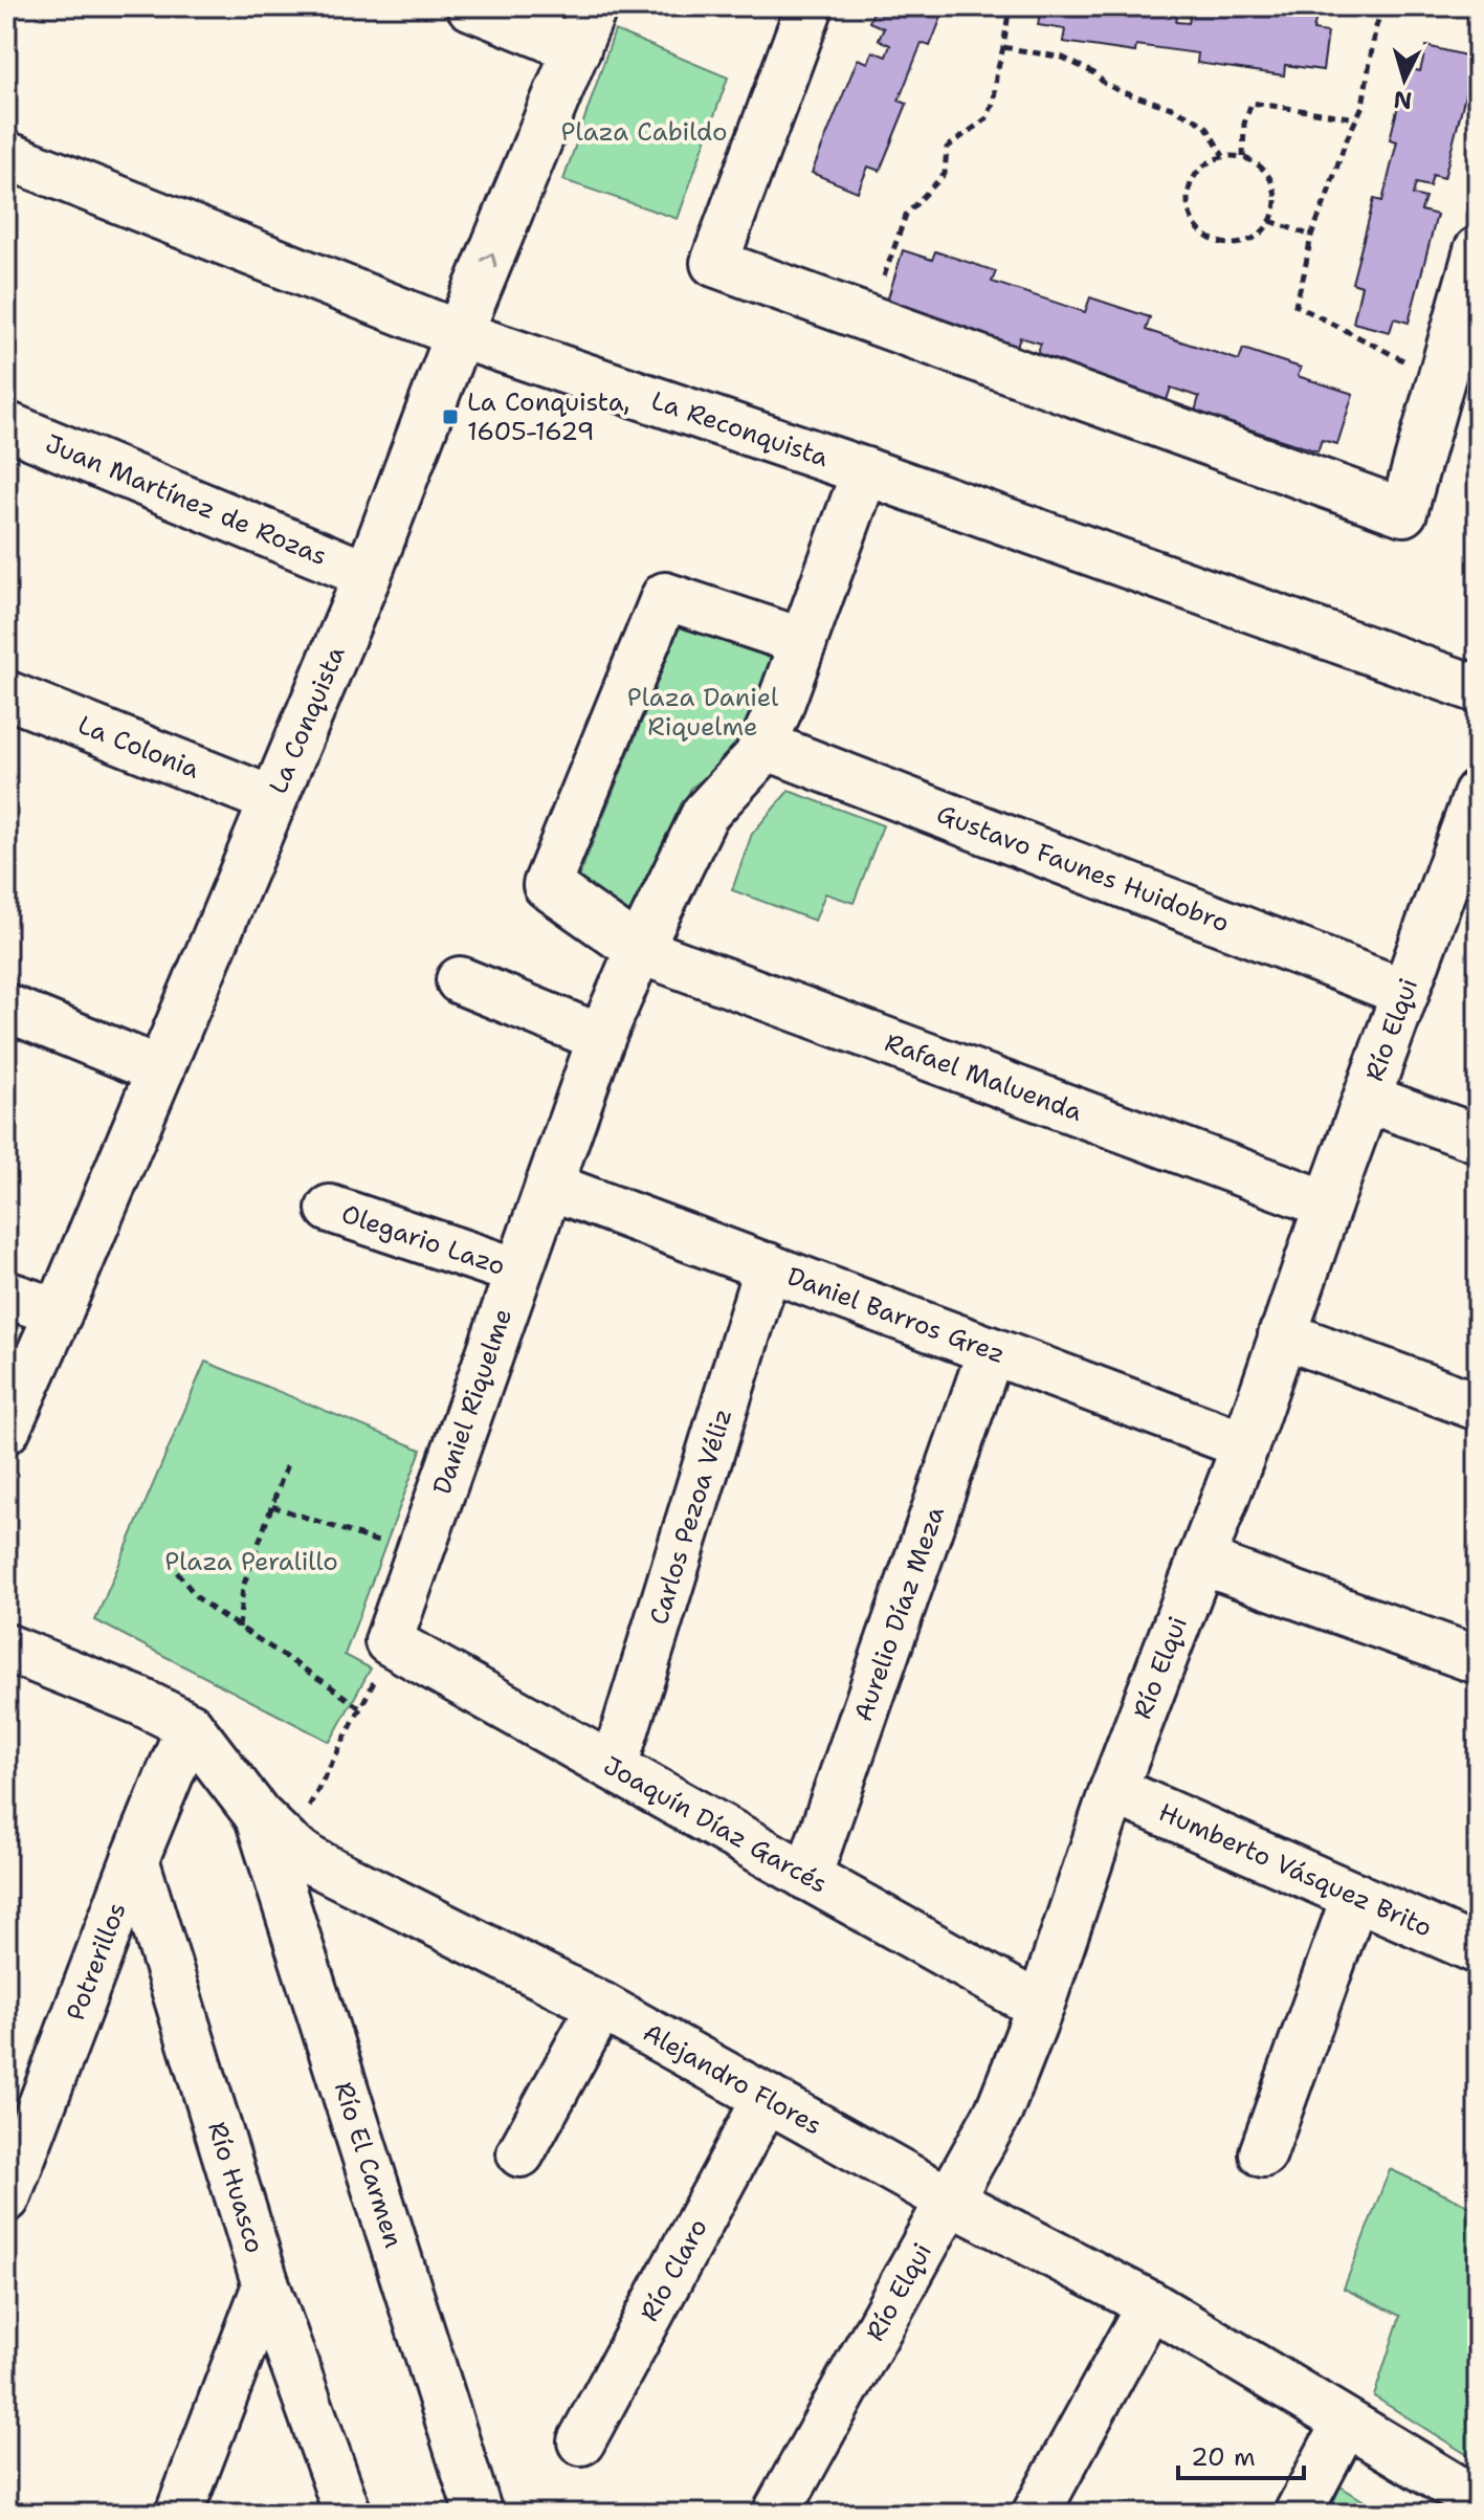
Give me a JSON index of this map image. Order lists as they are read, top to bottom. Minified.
{"streets":{"street":["La Reconquista","Juan Martínez de Rozas","La Conquista","La Colonia","Gustavo Faunes Huidobro","Río Elqui","Rafael Maluenda","Olegario Lazo","Daniel Barros Grez","Daniel Riquelme","Carlos Pezoa Véliz","Aurelio Díaz Meza","Joaquín Díaz Garcés","Humberto Vásquez Brito","Potrerillos","Alejandro Flores","Río El Carmen","Río Huasco","Río Claro"]},"crossings":[["La Reconquista","La Conquista"],["La Reconquista","Daniel Riquelme"],["Juan Martínez de Rozas","La Conquista"],["La Conquista","La Colonia"],["Gustavo Faunes Huidobro","Río Elqui"],["Gustavo Faunes Huidobro","Daniel Riquelme"],["Río Elqui","Rafael Maluenda"],["Río Elqui","Daniel Barros Grez"],["Río Elqui","Joaquín Díaz Garcés"],["Río Elqui","Humberto Vásquez Brito"],["Río Elqui","Alejandro Flores"],["Rafael Maluenda","Daniel Riquelme"],["Olegario Lazo","Daniel Riquelme"],["Daniel Barros Grez","Daniel Riquelme"],["Daniel Barros Grez","Carlos Pezoa Véliz"],["Daniel Barros Grez","Aurelio Díaz Meza"],["Daniel Riquelme","Joaquín Díaz Garcés"],["Carlos Pezoa Véliz","Joaquín Díaz Garcés"],["Aurelio Díaz Meza","Joaquín Díaz Garcés"],["Potrerillos","Alejandro Flores"],["Potrerillos","Río Huasco"],["Alejandro Flores","Río El Carmen"],["Alejandro Flores","Río Claro"]],"parks":["Plaza Cabildo","Plaza Daniel Riquelme","Plaza Peralillo"],"places":{"transit":["La Conquista, 1605-1629"]},"scale_bar":"20 m","north":"bottom"}
